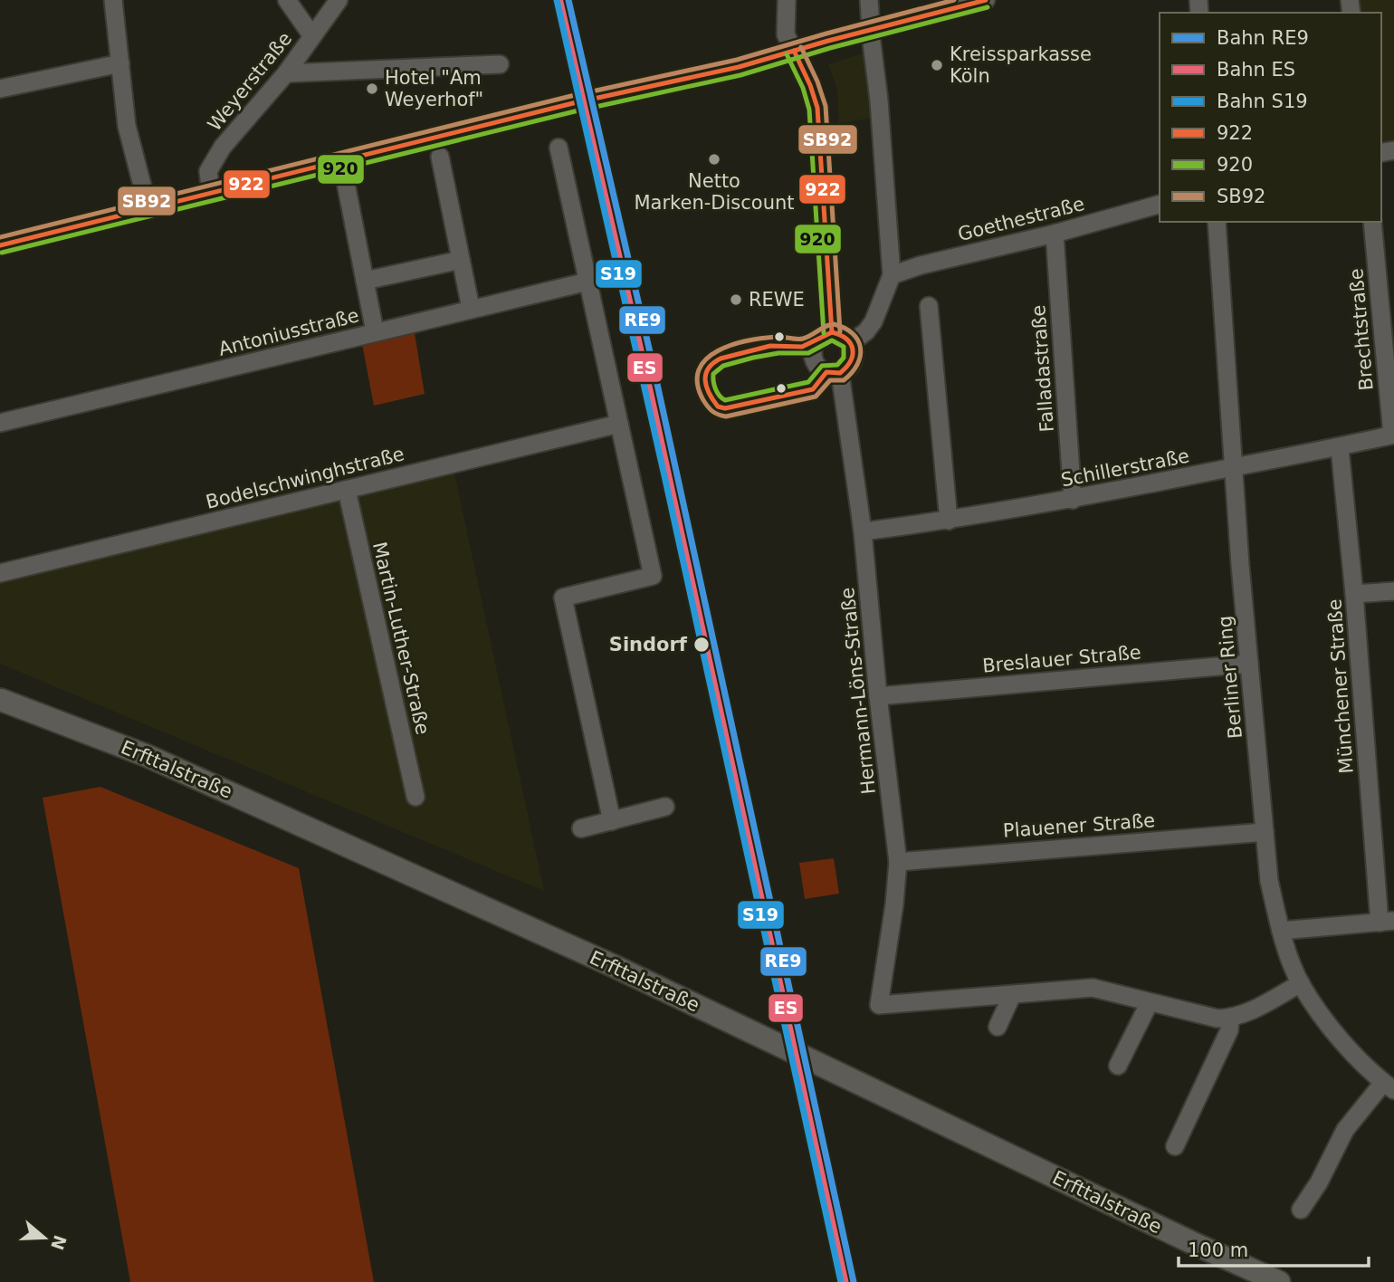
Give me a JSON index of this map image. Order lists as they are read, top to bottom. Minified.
{"streets":{"main road":["Erfttalstraße"],"street":["Weyerstraße","Goethestraße","Brechtstraße","Antoniusstraße","Falladastraße","Schillerstraße","Bodelschwinghstraße","Martin-Luther-Straße","Breslauer Straße","Berliner Ring","Münchener Straße","Hermann-Löns-Straße","Plauener Straße"]},"crossings":[["Goethestraße","Falladastraße"],["Brechtstraße","Schillerstraße"],["Falladastraße","Schillerstraße"],["Schillerstraße","Berliner Ring"],["Schillerstraße","Münchener Straße"],["Schillerstraße","Hermann-Löns-Straße"],["Bodelschwinghstraße","Martin-Luther-Straße"],["Breslauer Straße","Berliner Ring"],["Breslauer Straße","Hermann-Löns-Straße"],["Berliner Ring","Plauener Straße"],["Hermann-Löns-Straße","Plauener Straße"]],"places":["Kreissparkasse Köln","Hotel \"Am Weyerhof\"","Netto Marken-Discount","REWE","Sindorf"],"lines":["rail line RE9","rail line S19","transit line 922","transit line SB92","rail line ES","transit line 920"],"legend":["Bahn RE9","Bahn ES","Bahn S19","922","920","SB92"],"scale_bar":"100 m","north":"right"}
